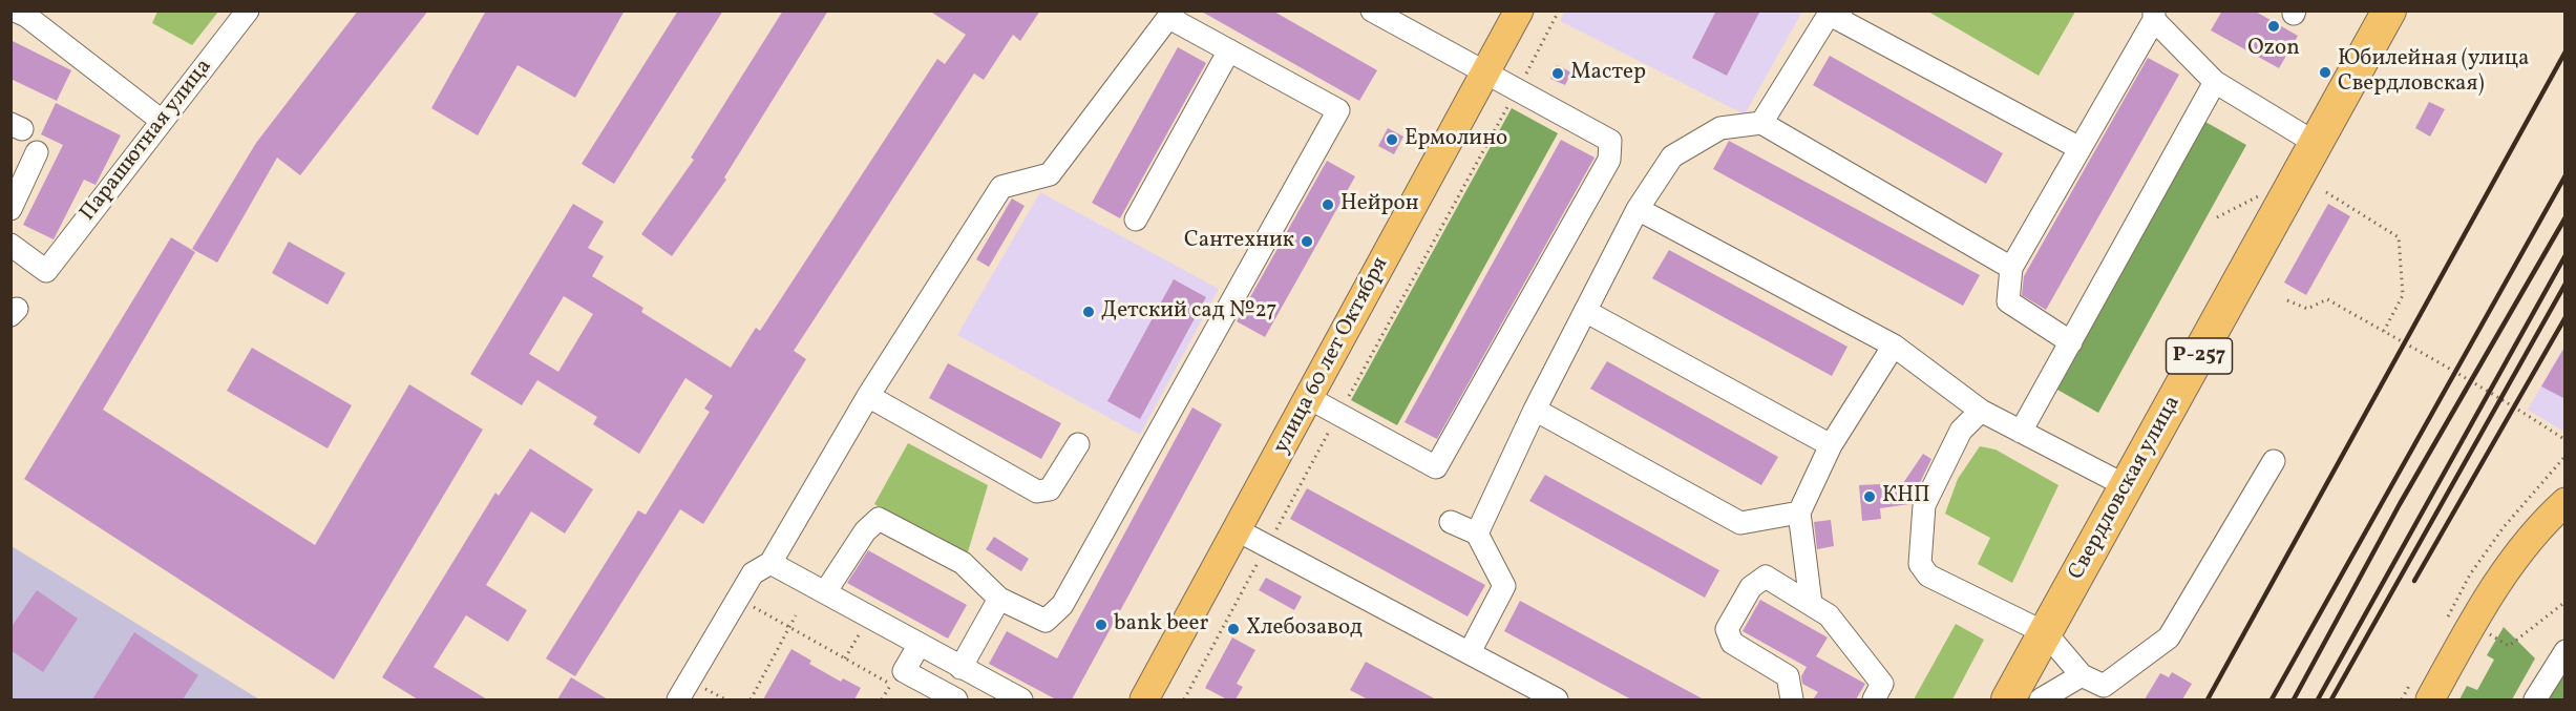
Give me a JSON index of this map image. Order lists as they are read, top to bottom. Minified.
{"streets":{"highway":["Р-257","Свердловская улица"],"main road":["улица 60 лет Октября"],"street":["Парашютная улица"]},"places":["Ozon","Юбилейная (улица Свердловская)","Мастер","Ермолино","Нейрон","Сантехник","Детский сад №27","КНП","bank beer","Хлебозавод"]}
